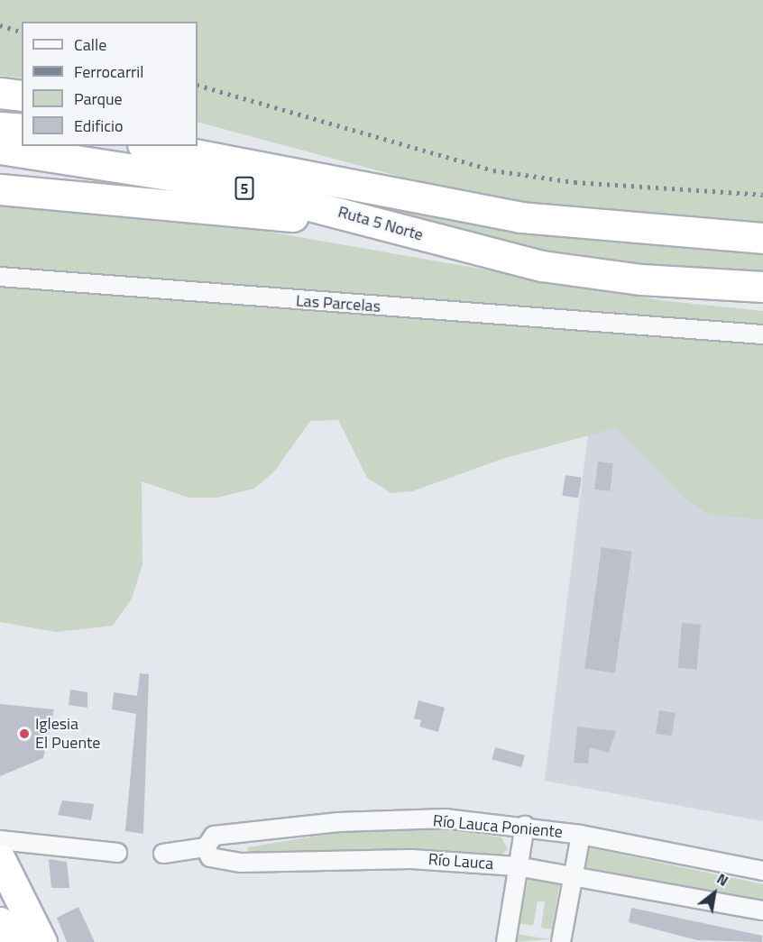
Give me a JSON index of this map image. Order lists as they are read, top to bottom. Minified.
{"streets":{"highway":["5","Ruta 5 Norte"],"street":["Las Parcelas","Río Lauca Poniente","Río Lauca"]},"crossings":[["Río Lauca Poniente","Río Lauca"]],"places":["Iglesia El Puente"],"legend":["Calle","Ferrocarril","Parque","Edificio"],"north":"top right"}
